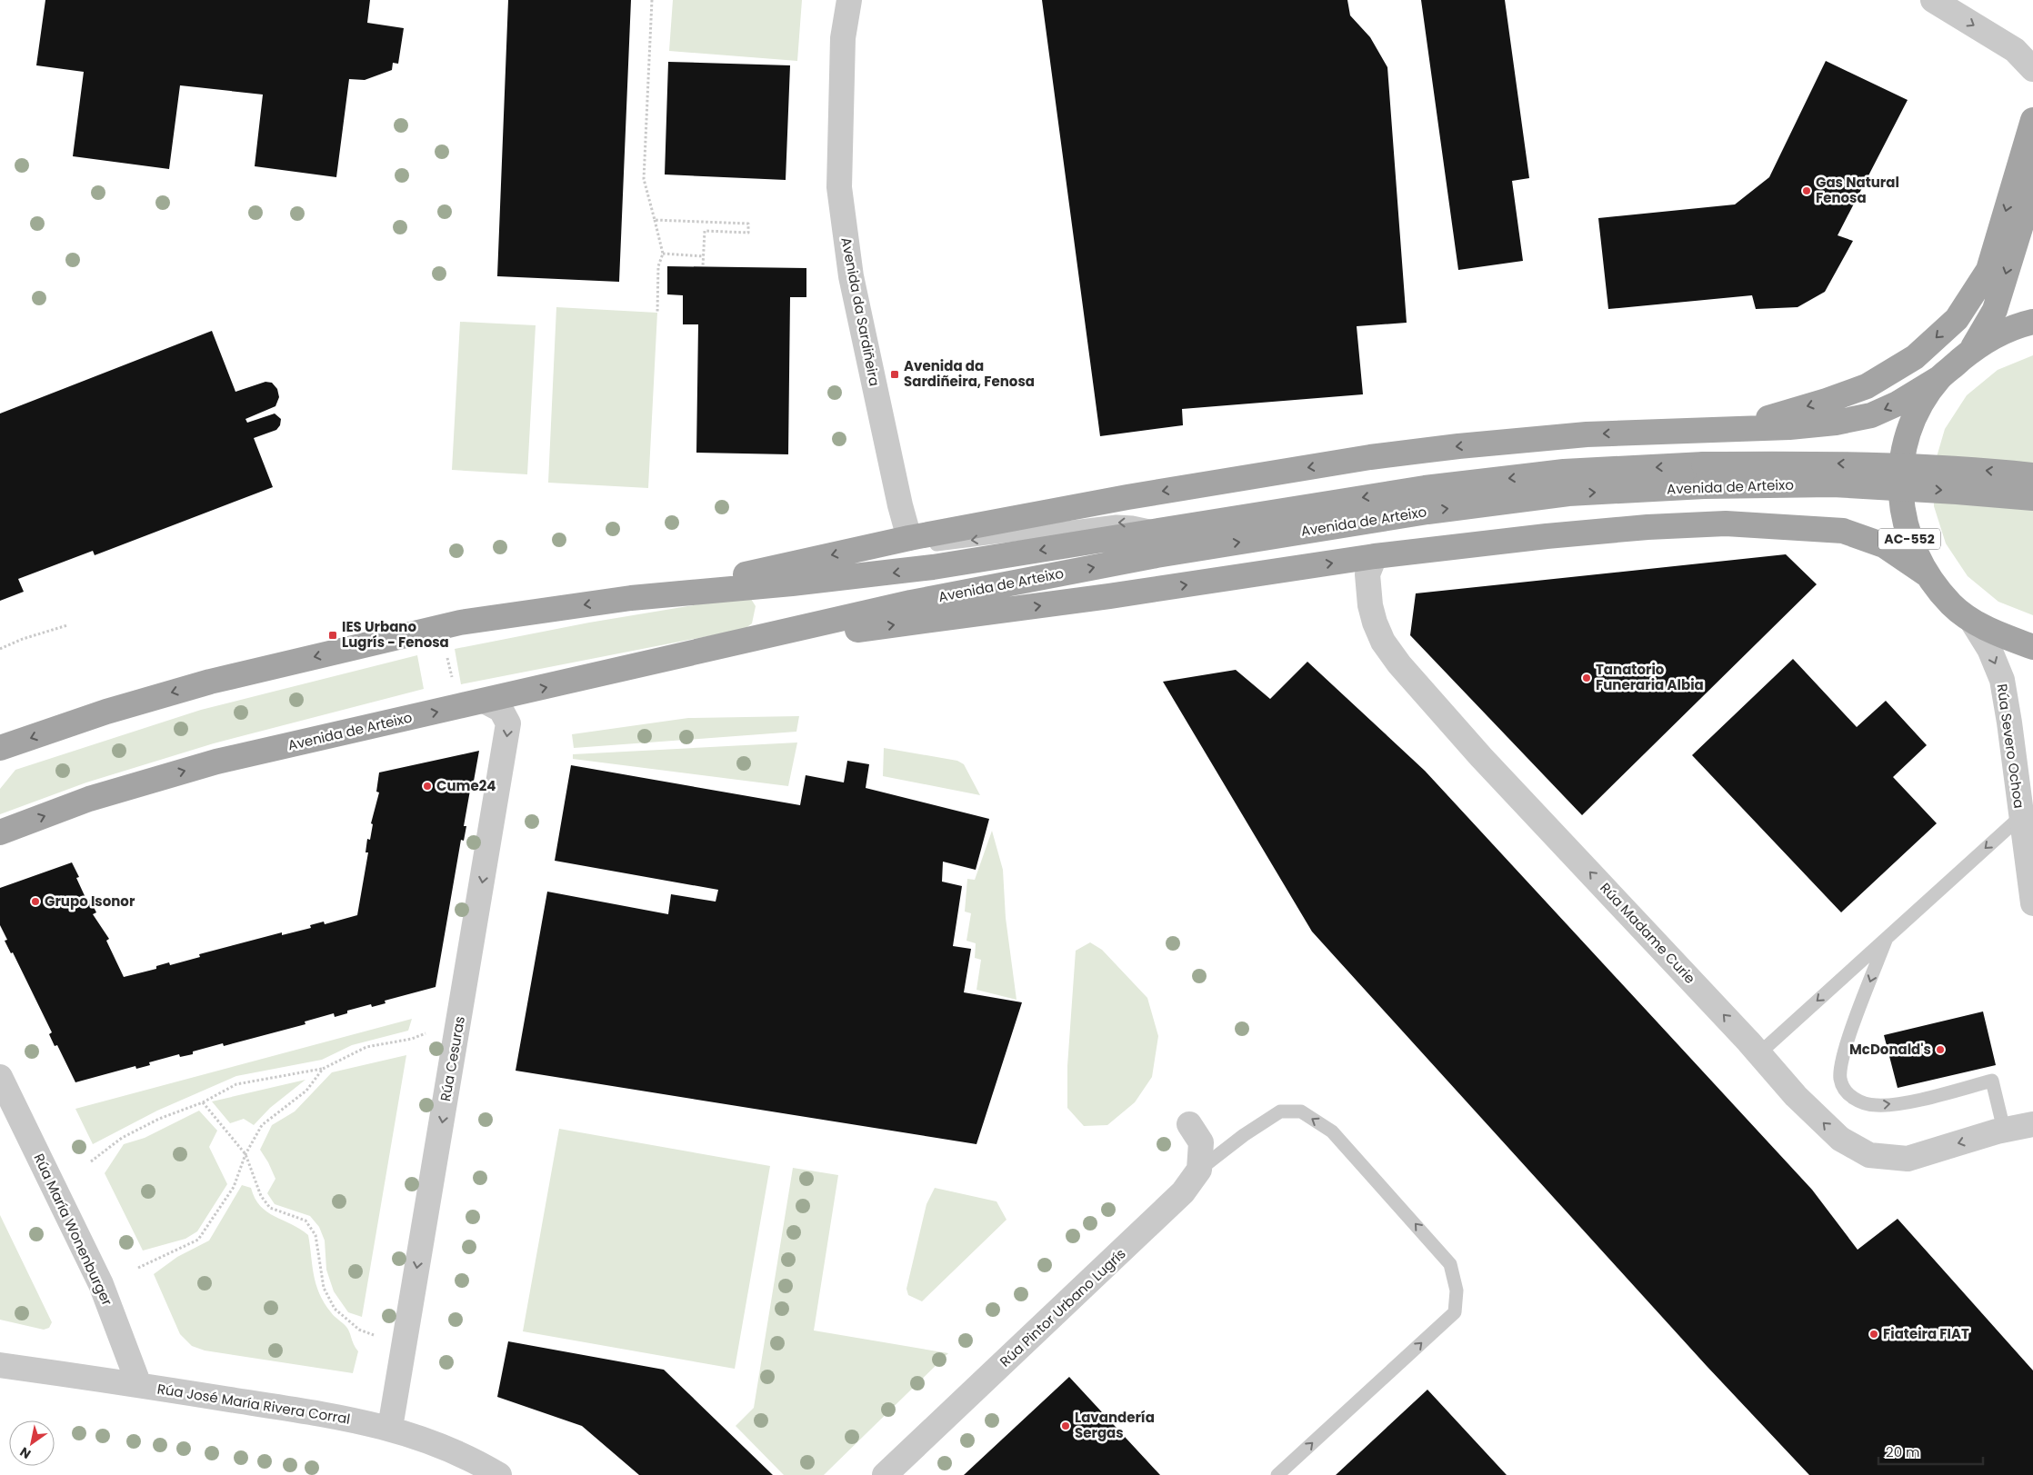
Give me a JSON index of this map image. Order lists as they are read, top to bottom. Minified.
{"streets":{"main road":["Avenida de Arteixo","AC-552"],"street":["Avenida da Sardiñeira","Rúa Severo Ochoa","Rúa Madame Curie","Rúa Cesuras","Rúa María Wonenburger","Rúa Pintor Urbano Lugrís","Rúa José María Rivera Corral"]},"crossings":[["Avenida da Sardiñeira","Avenida de Arteixo"],["Avenida de Arteixo","AC-552"],["Avenida de Arteixo","Rúa Madame Curie"],["Avenida de Arteixo","Rúa Cesuras"],["AC-552","Rúa Severo Ochoa"],["Rúa Cesuras","Rúa José María Rivera Corral"],["Rúa María Wonenburger","Rúa José María Rivera Corral"]],"one_way":["Rúa Severo Ochoa","Rúa Madame Curie","Rúa Cesuras"],"places":{"other":["Gas Natural Fenosa","Tanatorio Funeraria Albia","Cume24","Grupo Isonor","McDonald's","Fiateira FIAT","Lavandería Sergas"],"transit":["Avenida da Sardiñeira, Fenosa","IES Urbano Lugrís - Fenosa"]},"scale_bar":"20 m","north":"bottom left"}
